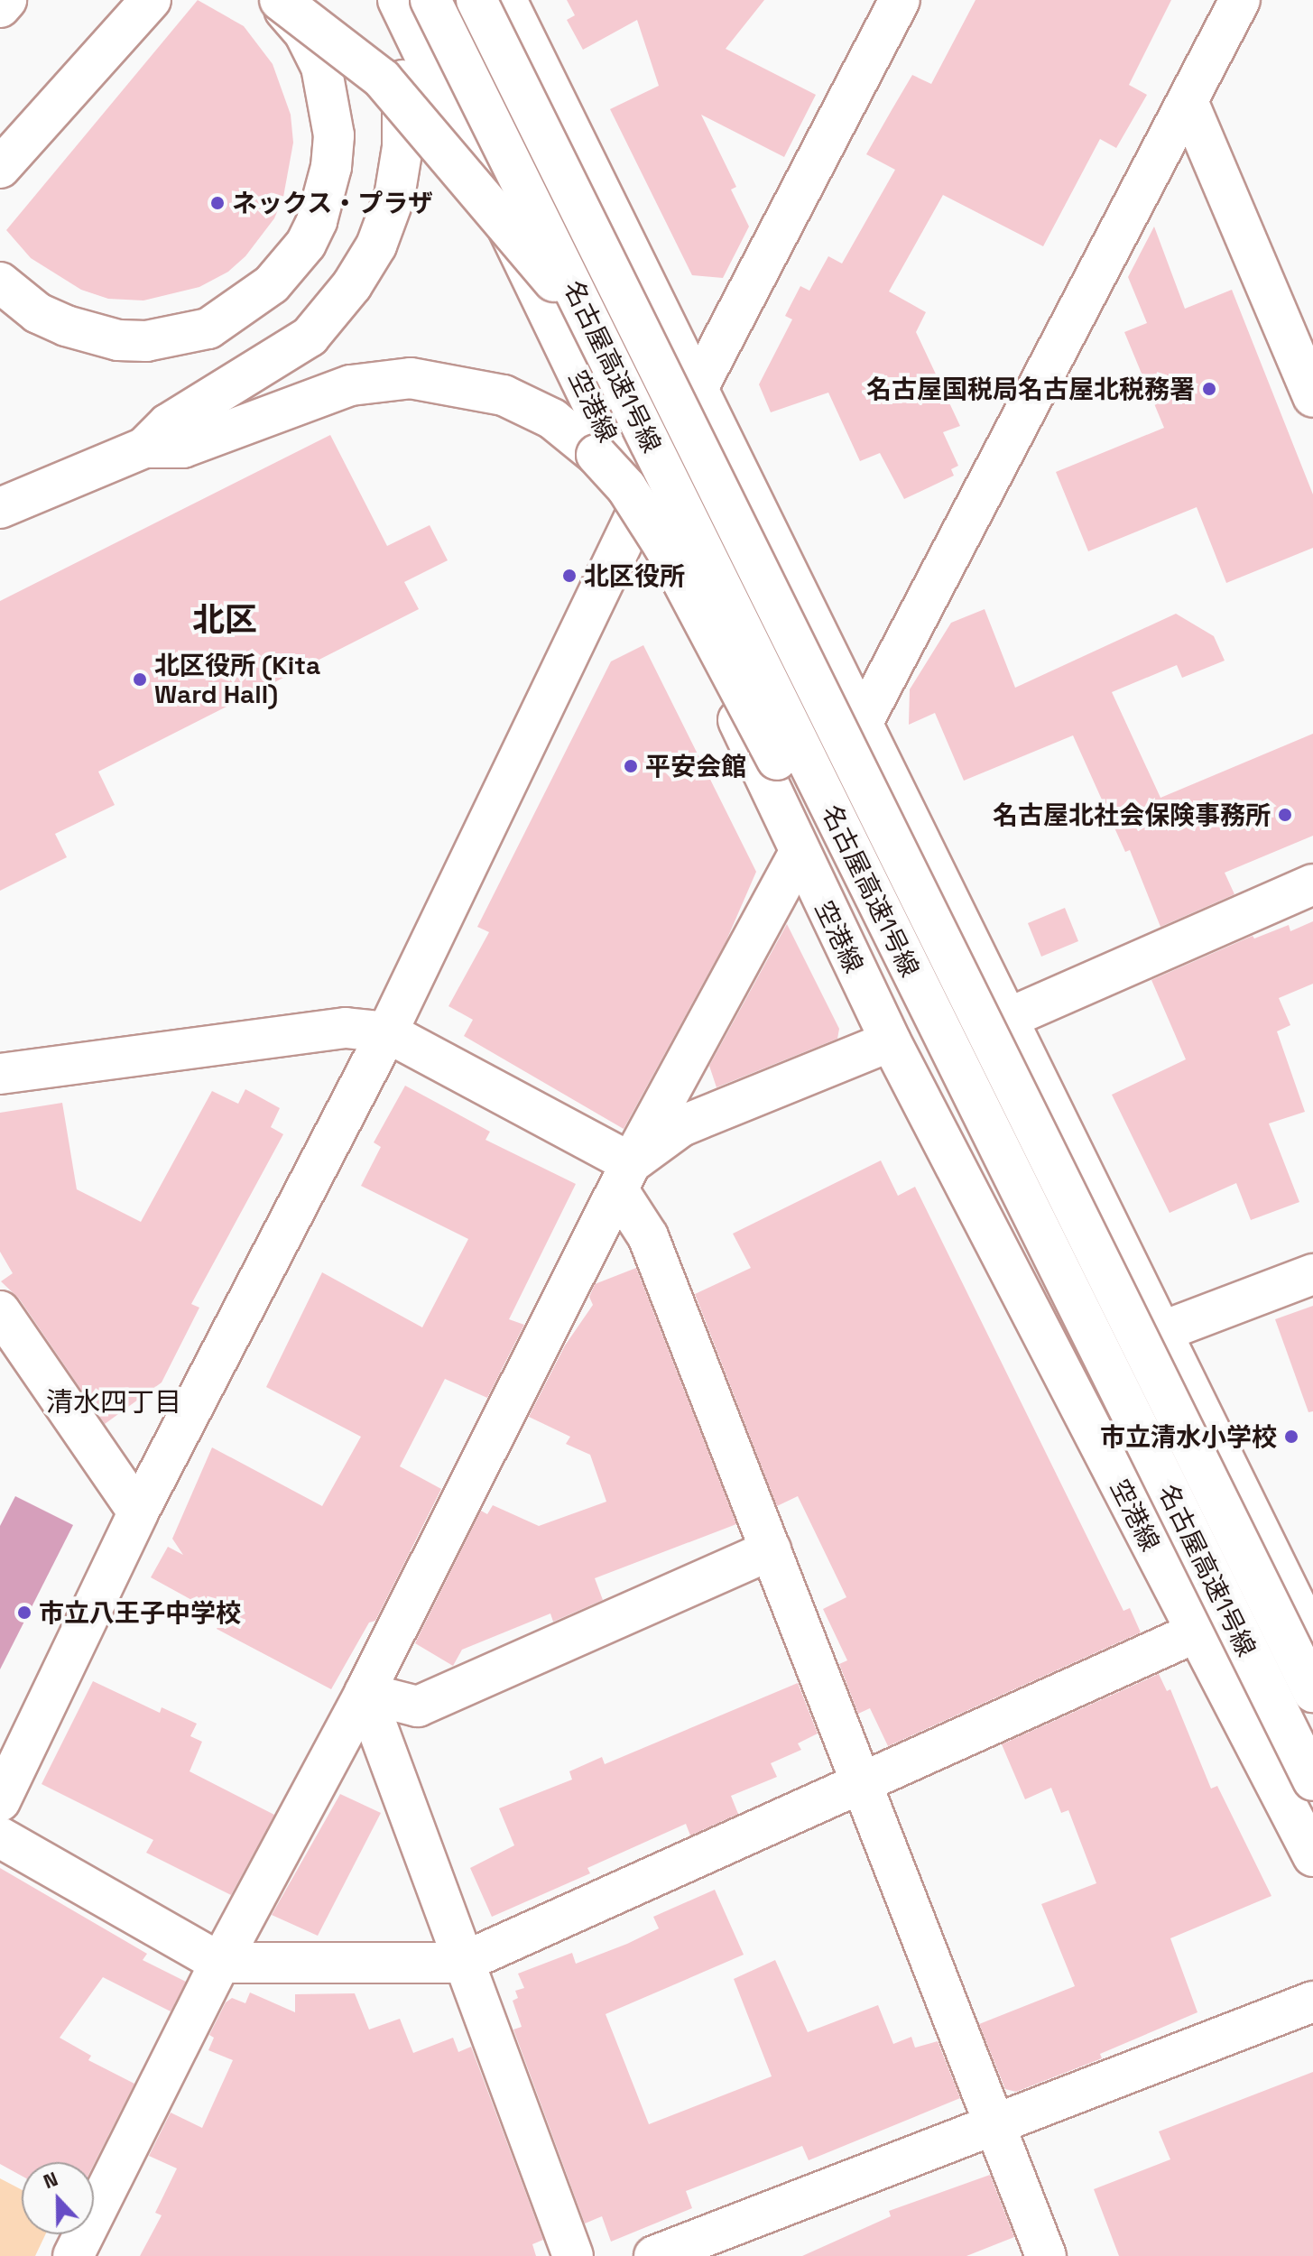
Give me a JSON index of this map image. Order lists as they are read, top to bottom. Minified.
{"streets":{"main road":["名古屋高速1号線","空港線"]},"districts":["北区","清水四丁目"],"places":["ネックス・プラザ","名古屋国税局名古屋北税務署","北区役所","北区役所 (Kita Ward Hall)","平安会館","名古屋北社会保険事務所","市立清水小学校","市立八王子中学校"],"north":"top"}
